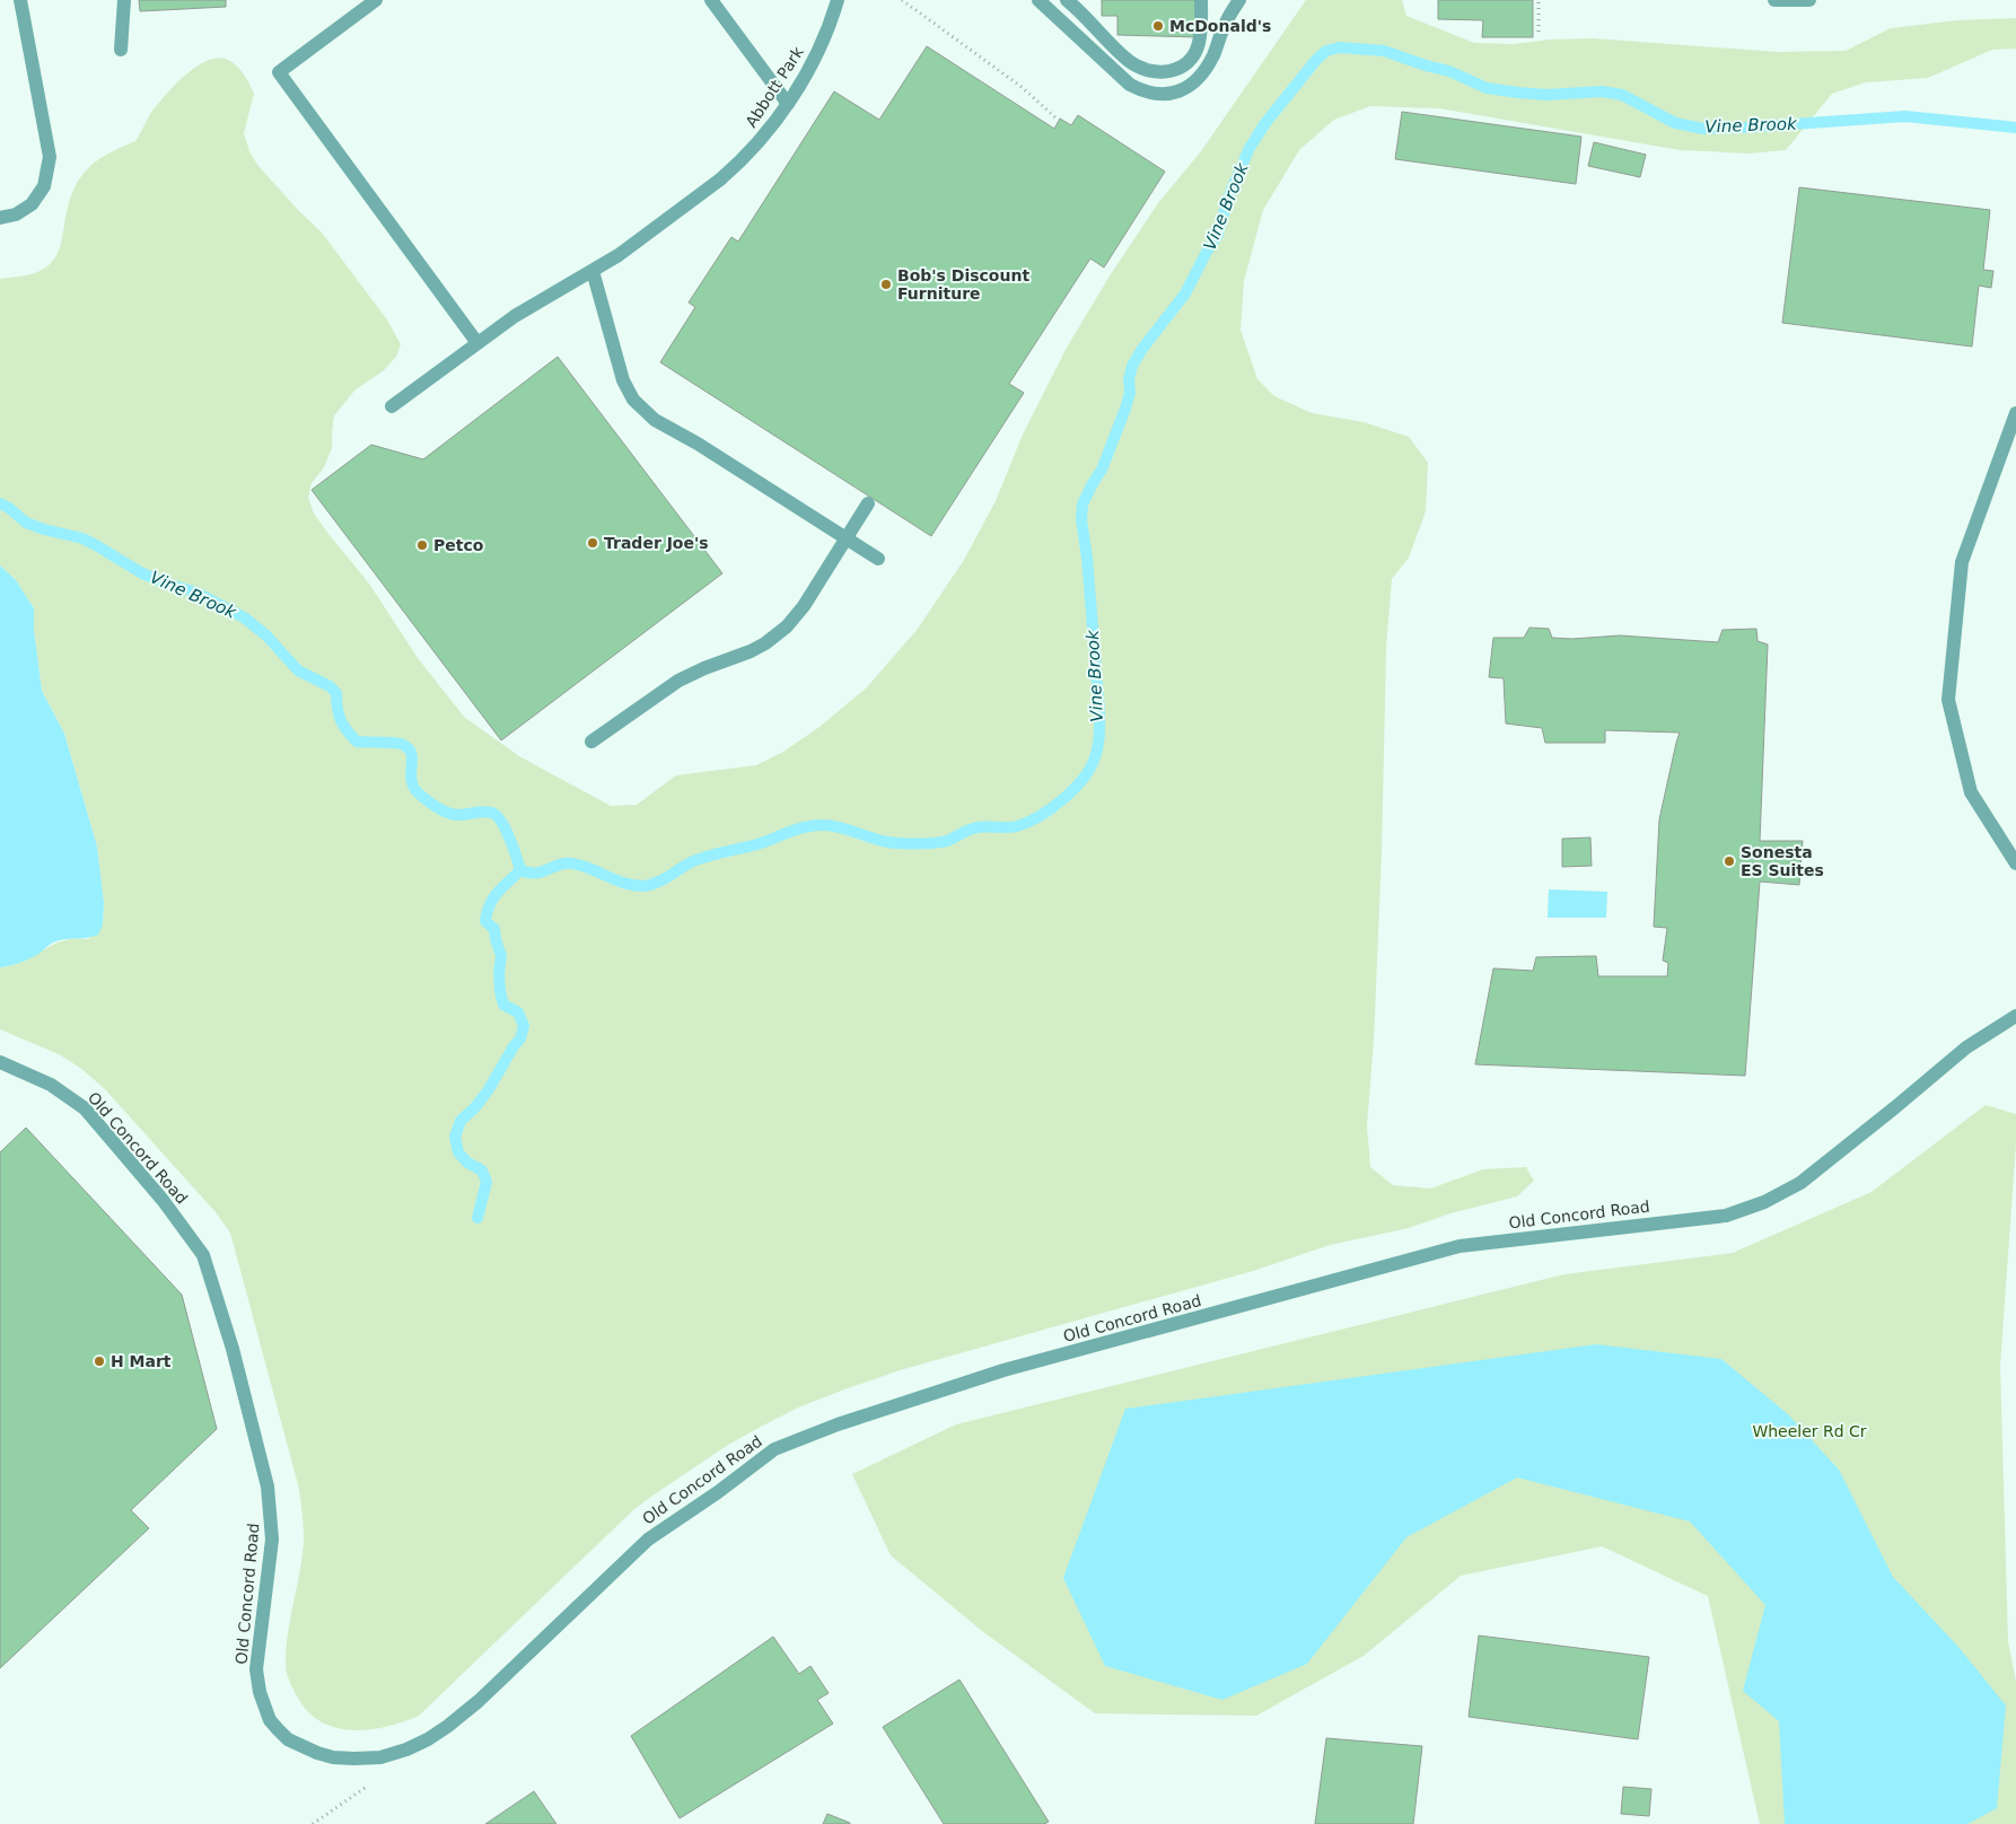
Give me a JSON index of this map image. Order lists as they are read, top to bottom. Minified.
{"streets":{"street":["Abbott Park","Old Concord Road"]},"water":["Vine Brook"],"parks":["Wheeler Rd Cr"],"places":["McDonald's","Bob's Discount Furniture","Trader Joe's","Petco","Sonesta ES Suites","H Mart"]}
